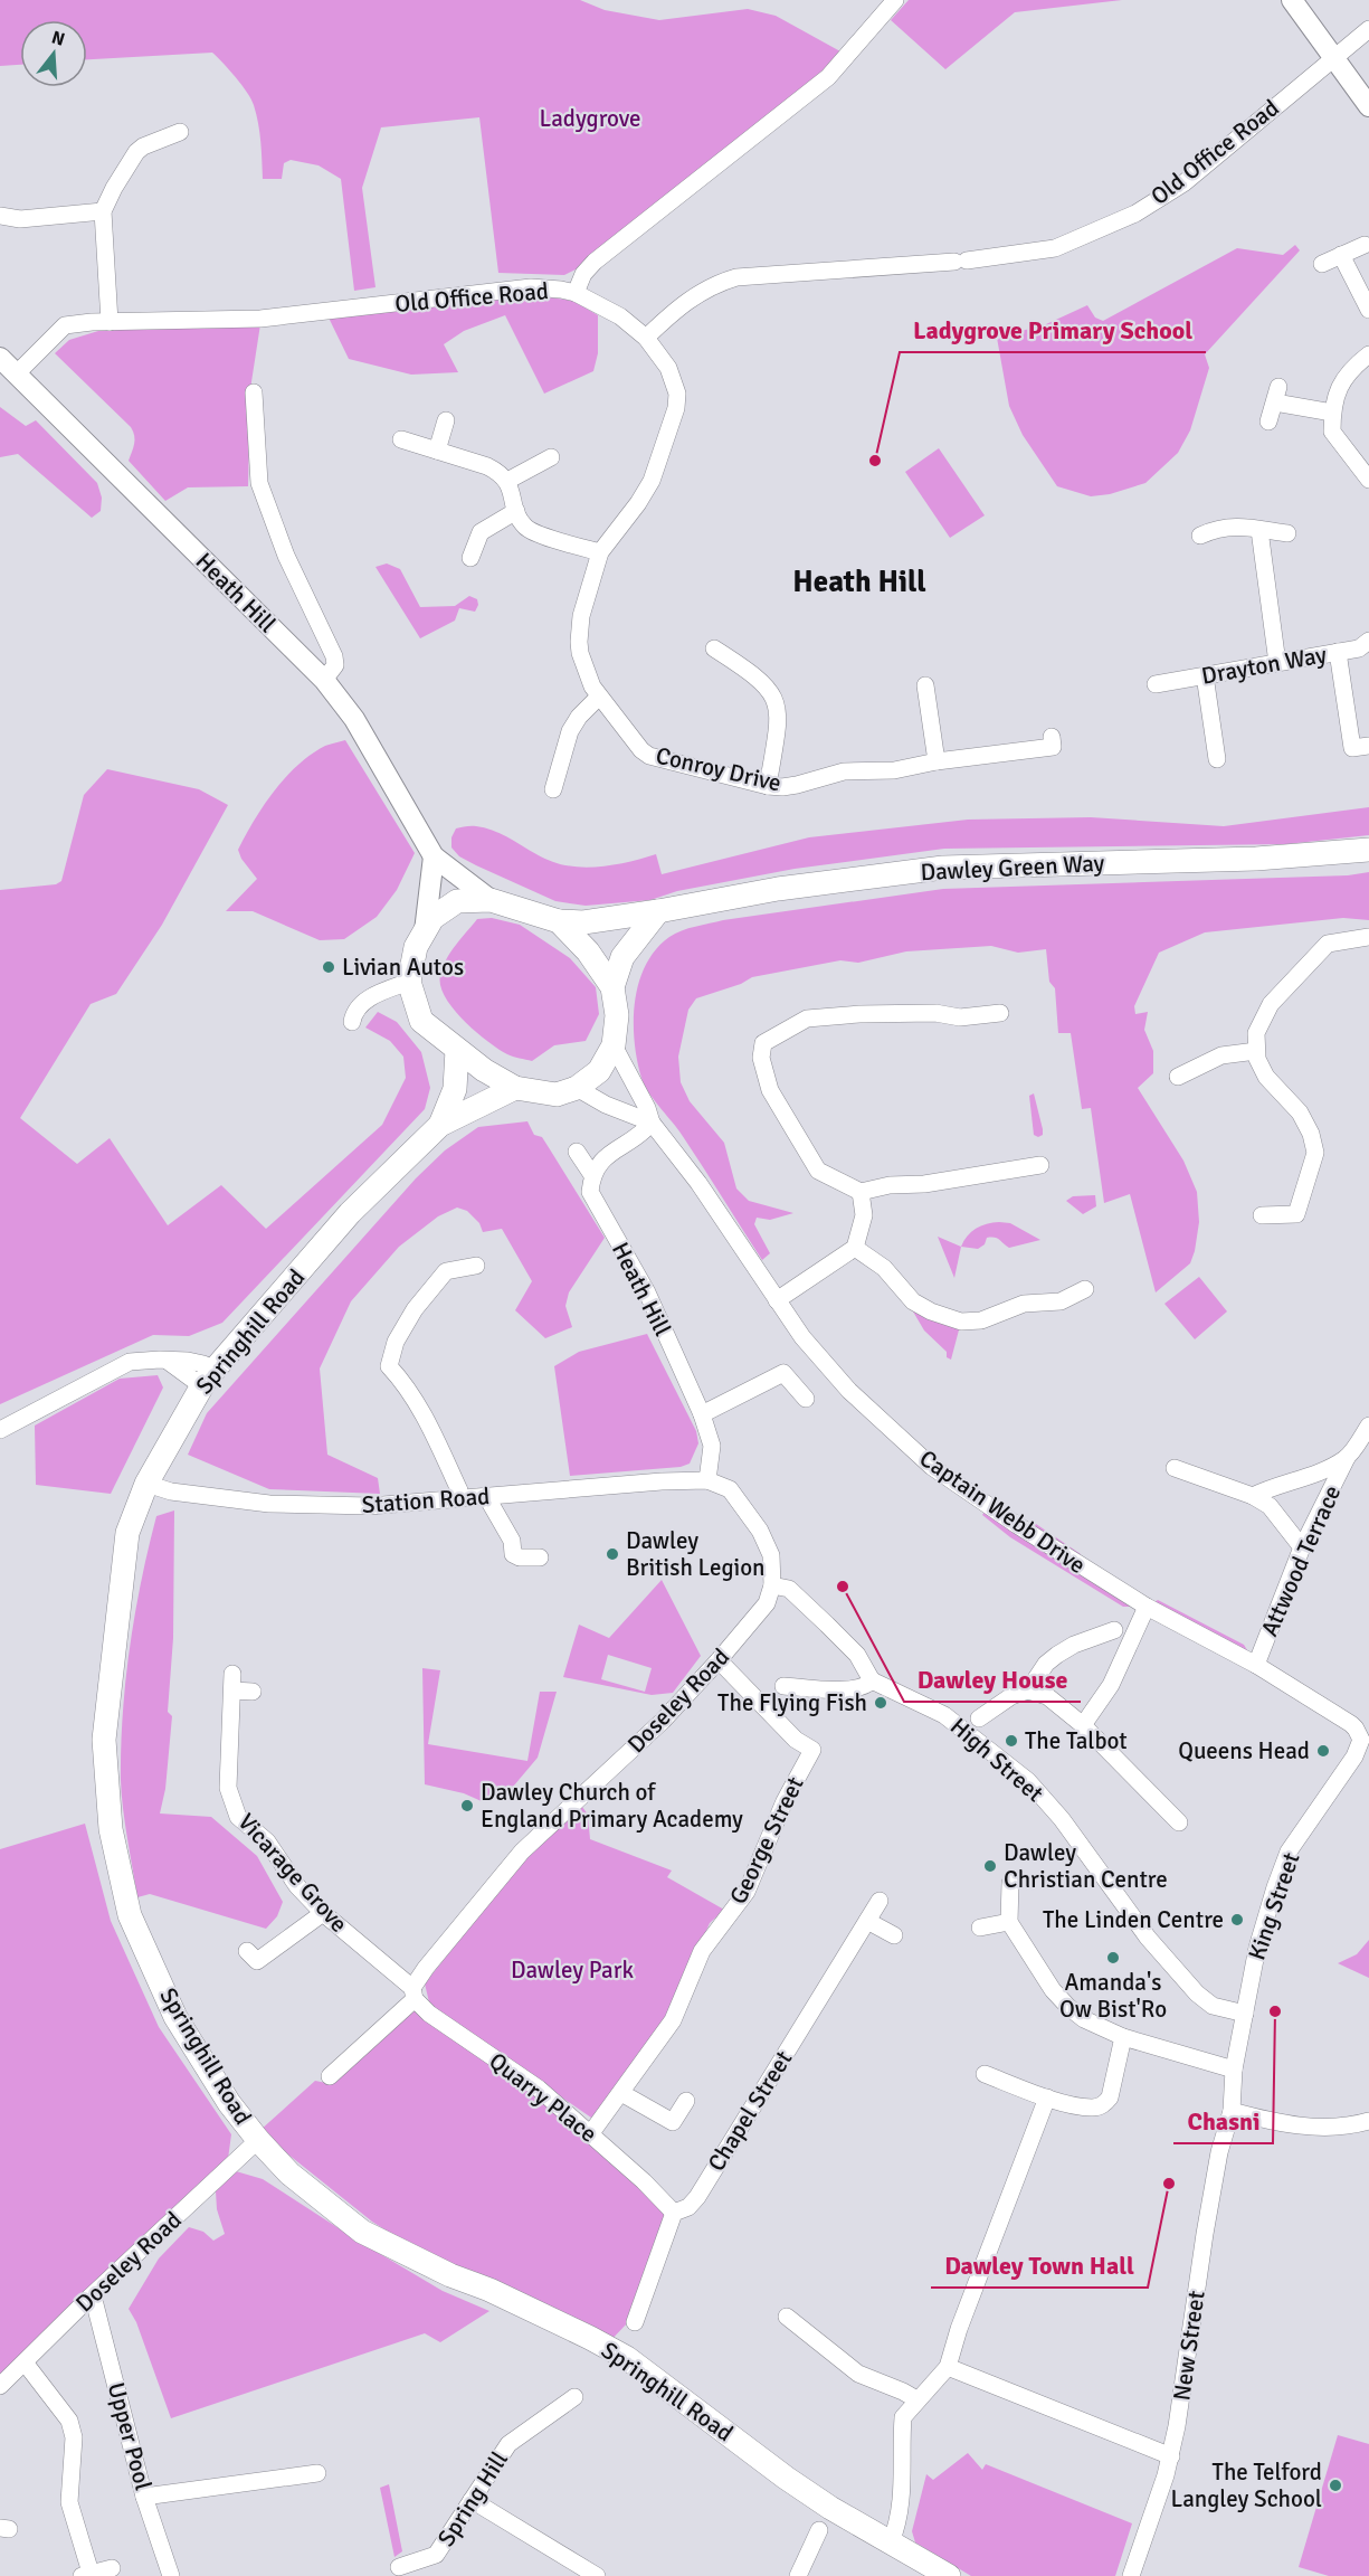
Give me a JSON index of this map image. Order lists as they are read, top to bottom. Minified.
{"streets":{"main road":["Dawley Green Way","Springhill Road"],"street":["Old Office Road","Heath Hill","Drayton Way","Conroy Drive","Station Road","Captain Webb Drive","Attwood Terrace","Doseley Road","High Street","George Street","Vicarage Grove","King Street","Quarry Place","Chapel Street","New Street","Upper Pool","Spring Hill"]},"crossings":[["Old Office Road","Heath Hill"],["Old Office Road","Conroy Drive"],["Heath Hill","Dawley Green Way"],["Heath Hill","Springhill Road"],["Heath Hill","Station Road"],["Heath Hill","Captain Webb Drive"],["Dawley Green Way","Springhill Road"],["Dawley Green Way","Captain Webb Drive"],["Springhill Road","Station Road"],["Springhill Road","Captain Webb Drive"],["Springhill Road","Doseley Road"],["Captain Webb Drive","Attwood Terrace"],["Captain Webb Drive","King Street"],["Doseley Road","George Street"],["Doseley Road","Vicarage Grove"],["Doseley Road","Quarry Place"],["Doseley Road","Upper Pool"],["High Street","King Street"],["George Street","Quarry Place"],["Vicarage Grove","Quarry Place"],["King Street","New Street"],["Quarry Place","Chapel Street"]],"districts":["Heath Hill"],"parks":["Ladygrove","Dawley Park"],"places":["Ladygrove Primary School","Livian Autos","Dawley British Legion","Dawley House","The Flying Fish","The Talbot","Queens Head","Dawley Church of England Primary Academy","Dawley Christian Centre","The Linden Centre","Amanda's Ow Bist'Ro","Chasni","Dawley Town Hall","The Telford Langley School"],"north":"top"}
